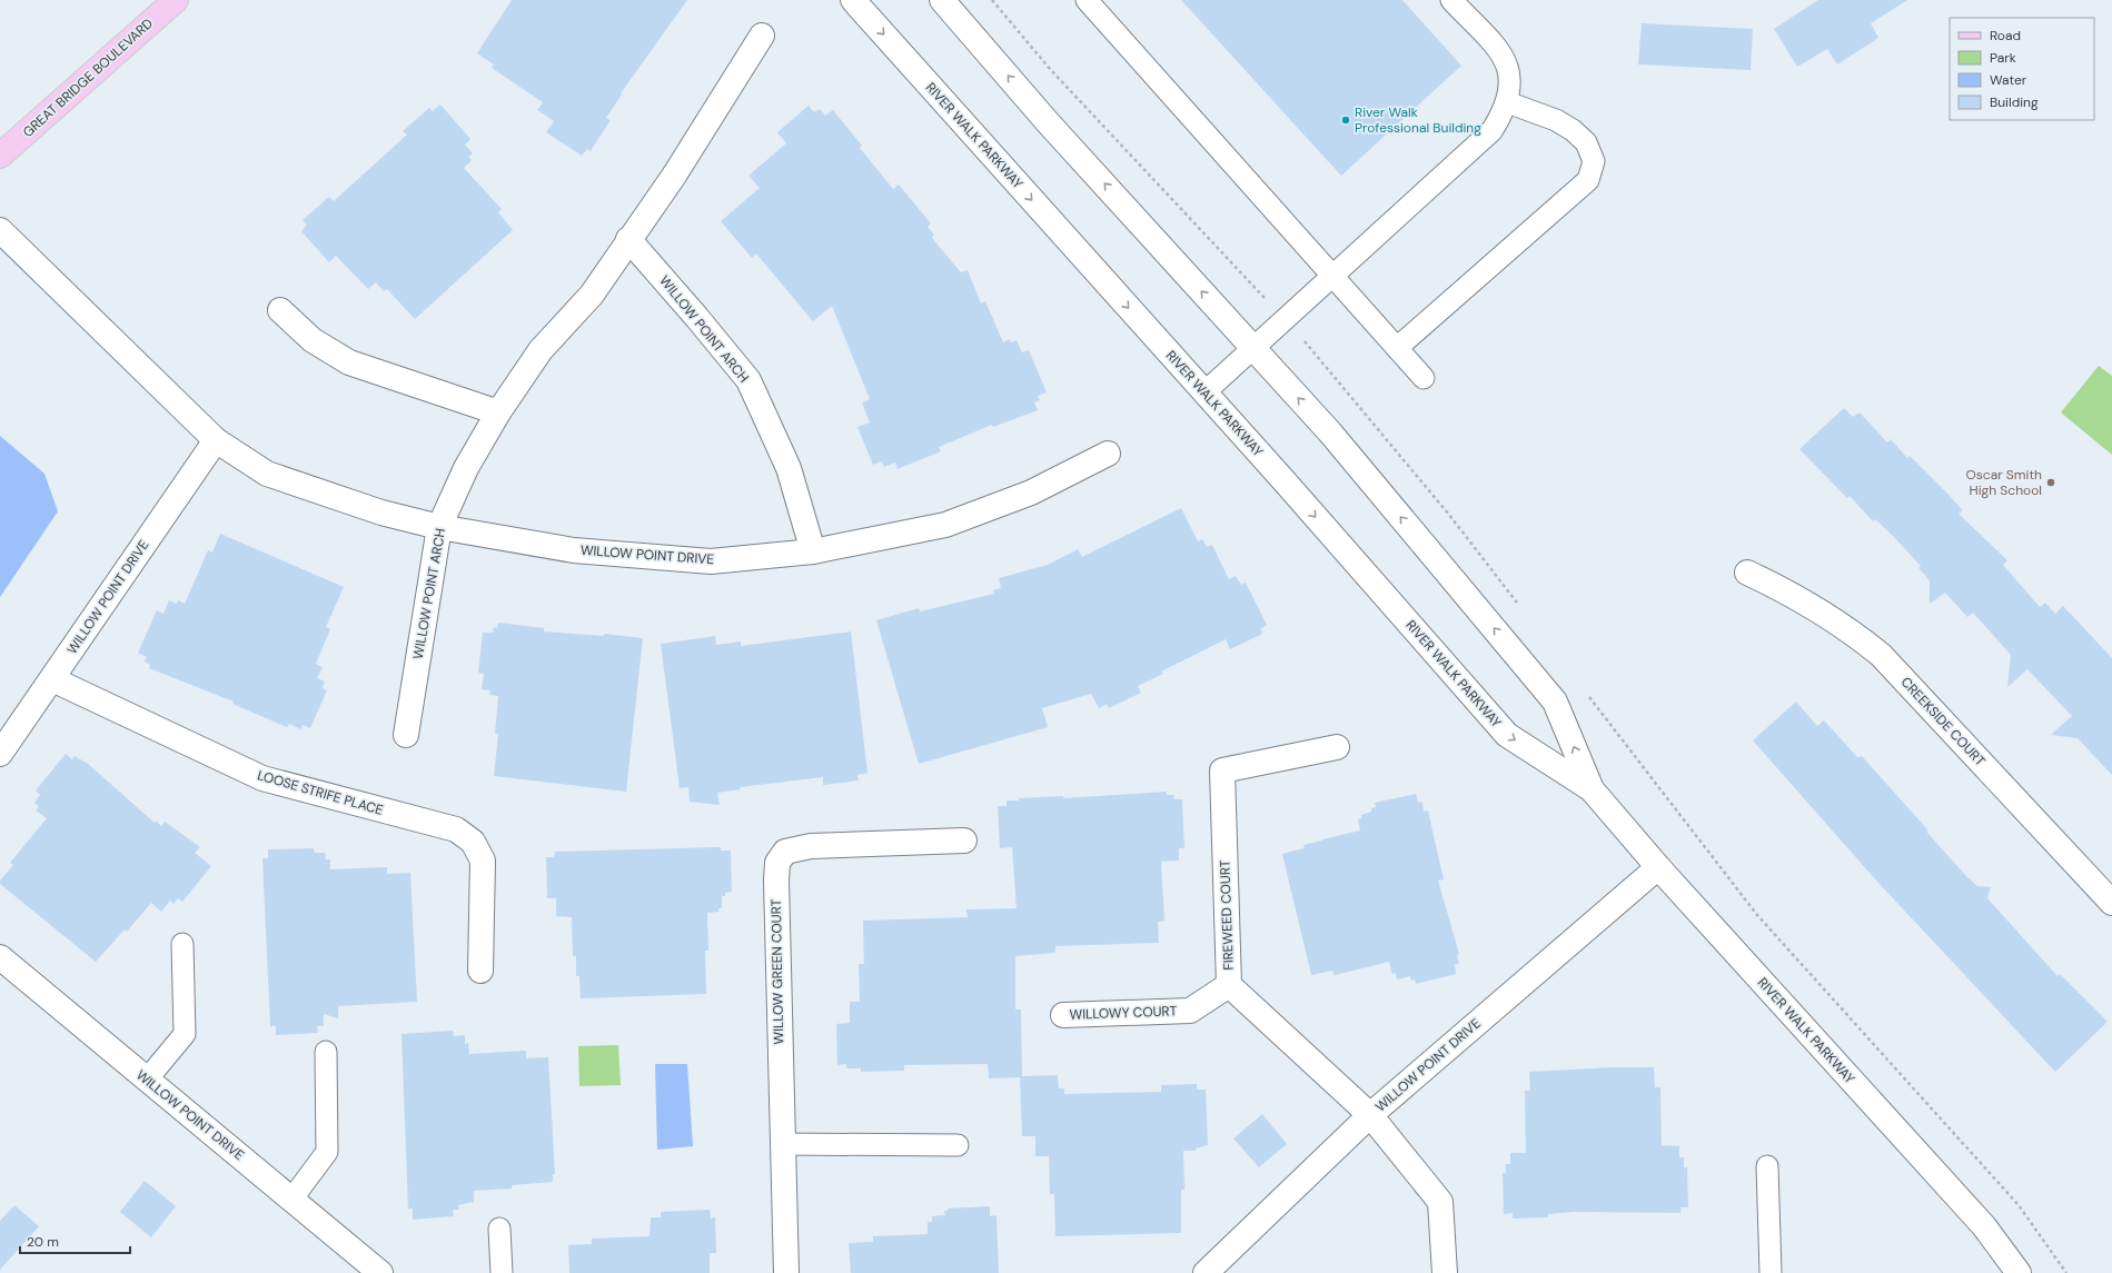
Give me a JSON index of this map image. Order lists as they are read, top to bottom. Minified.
{"streets":{"main road":["GREAT BRIDGE BOULEVARD"],"street":["RIVER WALK PARKWAY","WILLOW POINT ARCH","WILLOW POINT DRIVE","CREEKSIDE COURT","LOOSE STRIFE PLACE","FIREWEED COURT","WILLOW GREEN COURT","WILLOWY COURT"]},"crossings":[["RIVER WALK PARKWAY","WILLOW POINT DRIVE"],["WILLOW POINT ARCH","WILLOW POINT DRIVE"],["WILLOW POINT DRIVE","LOOSE STRIFE PLACE"],["WILLOW POINT DRIVE","FIREWEED COURT"],["FIREWEED COURT","WILLOWY COURT"]],"places":["River Walk Professional Building","Oscar Smith High School"],"legend":["Road","Park","Water","Building"],"scale_bar":"20 m"}
